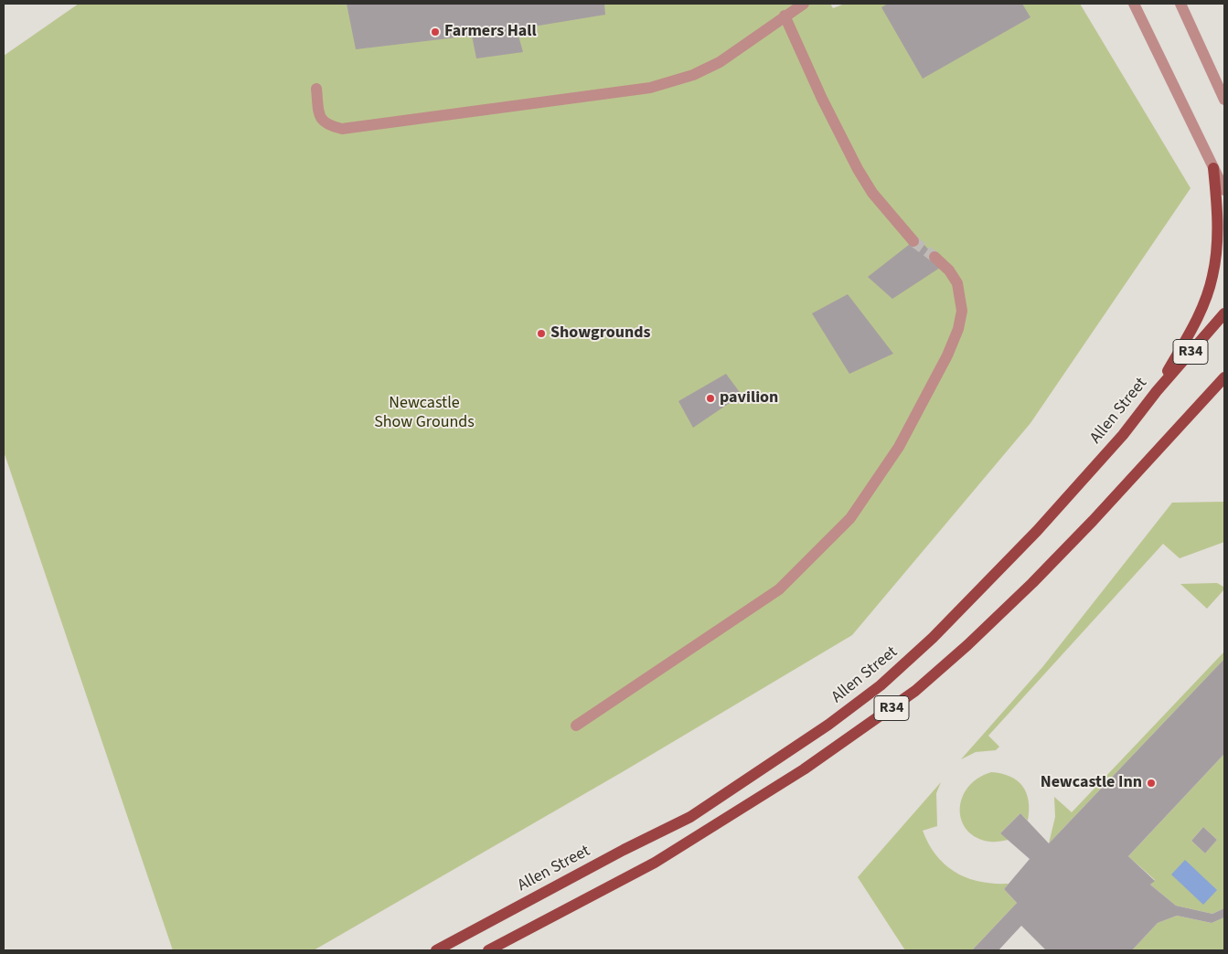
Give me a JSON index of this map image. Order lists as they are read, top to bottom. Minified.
{"streets":{"main road":["R34","Allen Street"]},"parks":["Newcastle Show Grounds"],"places":["Farmers Hall","Showgrounds","pavilion","Newcastle Inn"]}
